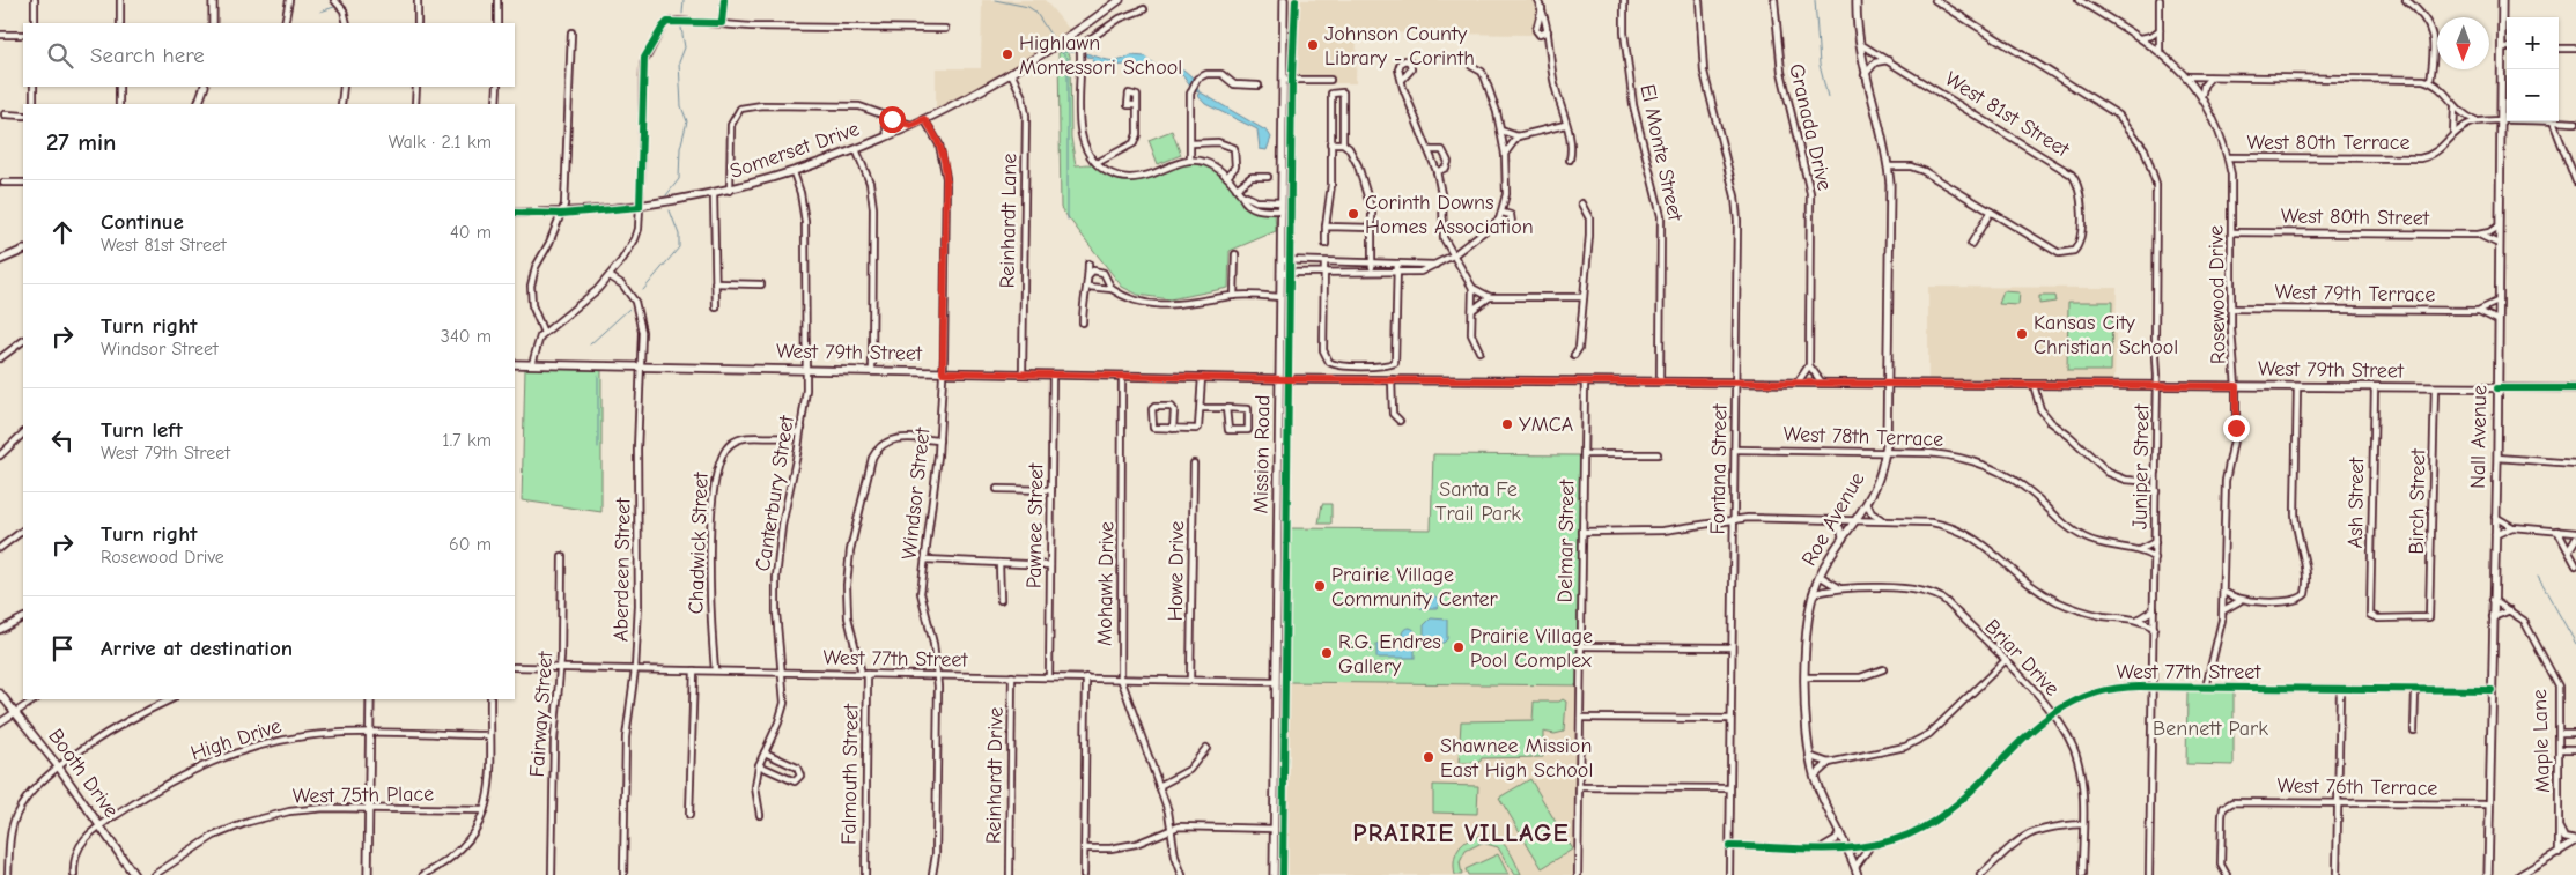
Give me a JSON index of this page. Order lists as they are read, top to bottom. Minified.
{"streets":{"street":["West 81st Street","Granada Drive","West 80th Terrace","Somerset Drive","El Monte Street","West 80th Street","Reinhardt Lane","West 79th Terrace","Rosewood Drive","West 79th Street","West 78th Terrace","Nall Avenue","Mission Road","Juniper Street","Fontana Street","Canterbury Street","Windsor Street","Birch Street","Ash Street","Roe Avenue","Pawnee Street","Delmar Street","Chadwick Street","Aberdeen Street","Howe Drive","Mohawk Drive","Briar Drive","West 77th Street","Fairway Street","High Drive","Maple Lane","Booth Drive","Falmouth Street","Reinhardt Drive","West 76th Terrace","West 75th Place"]},"crossings":[["West 81st Street","Roe Avenue"],["West 80th Terrace","Rosewood Drive"],["Somerset Drive","Reinhardt Lane"],["Somerset Drive","Canterbury Street"],["Somerset Drive","Windsor Street"],["El Monte Street","West 79th Street"],["West 80th Street","Rosewood Drive"],["West 80th Street","Nall Avenue"],["Reinhardt Lane","West 79th Street"],["West 79th Terrace","Rosewood Drive"],["West 79th Terrace","Nall Avenue"],["Rosewood Drive","West 79th Street"],["Rosewood Drive","West 77th Street"],["West 79th Street","Nall Avenue"],["West 79th Street","Mission Road"],["West 79th Street","Juniper Street"],["West 79th Street","Fontana Street"],["West 79th Street","Canterbury Street"],["West 79th Street","Windsor Street"],["West 79th Street","Birch Street"],["West 79th Street","Ash Street"],["West 79th Street","Roe Avenue"],["West 79th Street","Pawnee Street"],["West 79th Street","Delmar Street"],["West 79th Street","Aberdeen Street"],["West 79th Street","Mohawk Drive"],["West 78th Terrace","Juniper Street"],["West 78th Terrace","Fontana Street"],["West 78th Terrace","Roe Avenue"],["Nall Avenue","West 77th Street"],["Nall Avenue","Maple Lane"],["Nall Avenue","West 76th Terrace"],["Mission Road","West 77th Street"],["Juniper Street","West 77th Street"],["Fontana Street","West 77th Street"],["Canterbury Street","West 77th Street"],["Windsor Street","West 77th Street"],["Windsor Street","Falmouth Street"],["Birch Street","Ash Street"],["Roe Avenue","Briar Drive"],["Roe Avenue","West 77th Street"],["Pawnee Street","West 77th Street"],["Chadwick Street","West 77th Street"],["Aberdeen Street","West 77th Street"],["Howe Drive","West 77th Street"],["Mohawk Drive","West 77th Street"],["Briar Drive","West 77th Street"],["West 77th Street","Fairway Street"],["West 77th Street","Falmouth Street"],["West 77th Street","Reinhardt Drive"],["High Drive","Booth Drive"]],"districts":["PRAIRIE VILLAGE"],"parks":["Santa Fe Trail Park","Bennett Park"],"places":["Johnson County Library - Corinth","Highlawn Montessori School","Corinth Downs Homes Association","Kansas City Christian School","YMCA","Prairie Village Community Center","Prairie Village Pool Complex","R.G. Endres Gallery","Shawnee Mission East High School"],"north":"bottom","page":{"map_buttons":["+","−"],"search":"Search here","heading":["27 min","Walk · 2.1 km"],"list":[["Continue","West 81st Street","40 m"],["Turn right","Windsor Street","340 m"],["Turn left","West 79th Street","1.7 km"],["Turn right","Rosewood Drive","60 m"],"Arrive at destination"]}}
